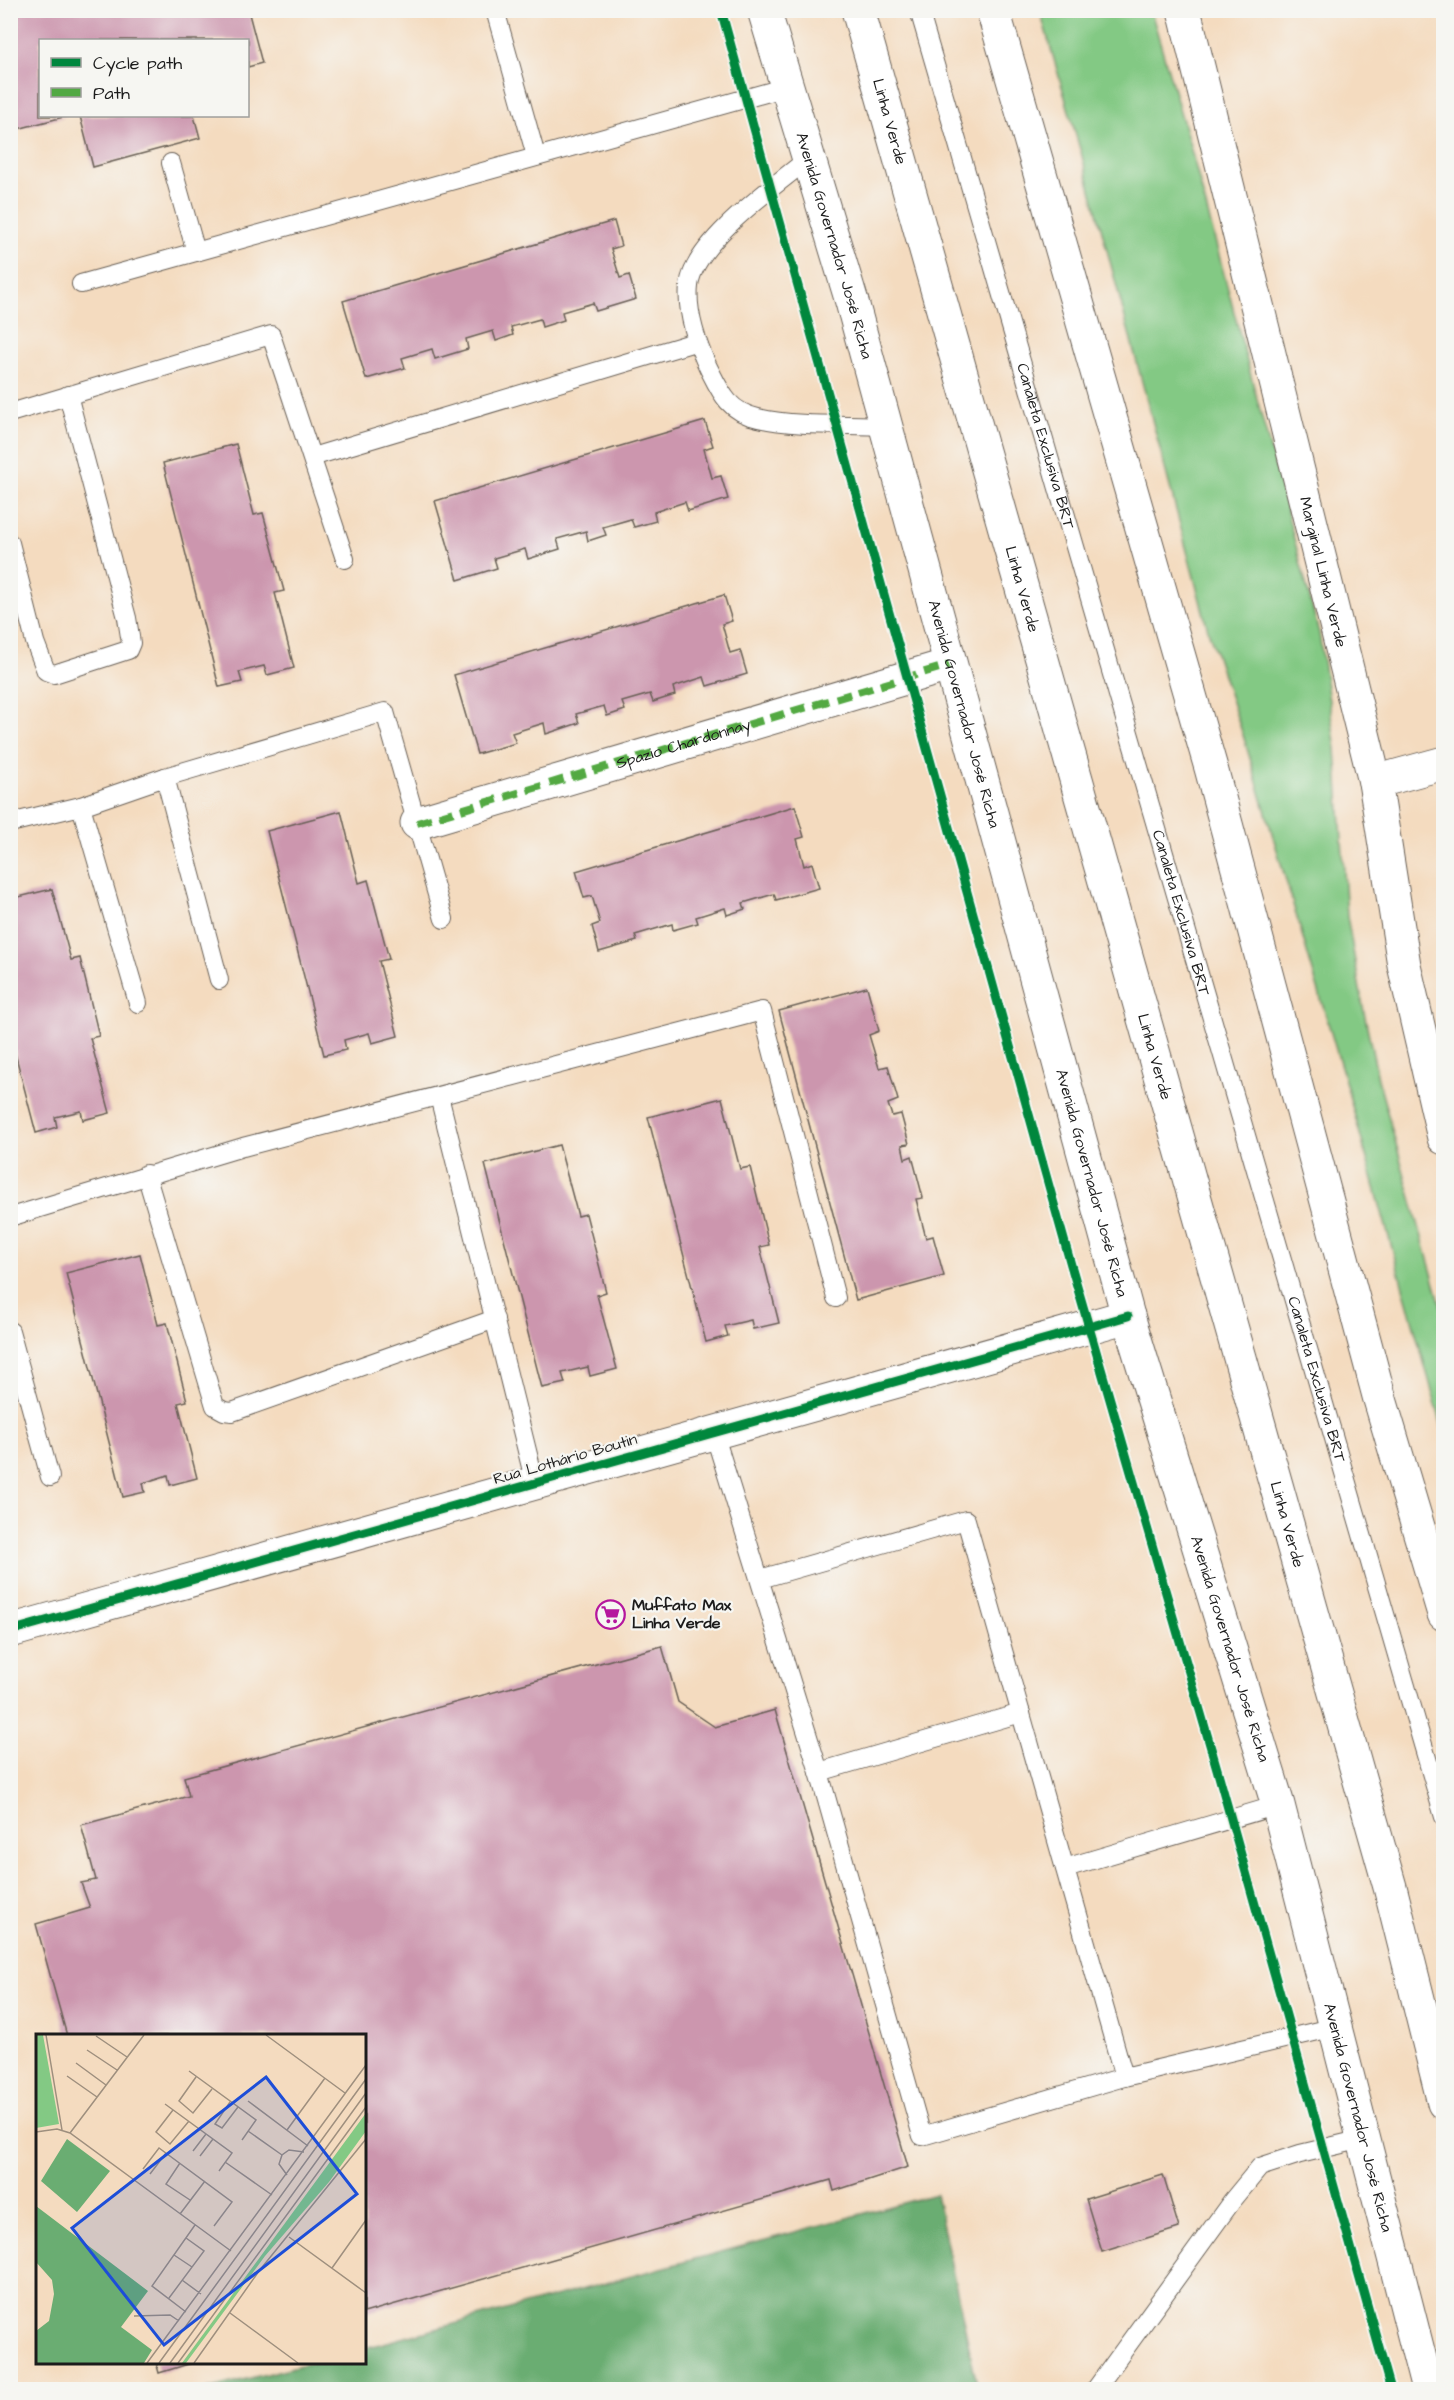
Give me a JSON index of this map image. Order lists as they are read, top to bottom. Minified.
{"streets":{"main road":["Linha Verde","Avenida Governador José Richa","Marginal Linha Verde","Spazio Chardonnay","Rua Lothário Boutin"],"lane":["Canaleta Exclusiva BRT"]},"crossings":[["Avenida Governador José Richa","Spazio Chardonnay"],["Avenida Governador José Richa","Rua Lothário Boutin"]],"places":{"supermarket":["Muffato Max Linha Verde"]},"legend":["Cycle path","Path"]}
